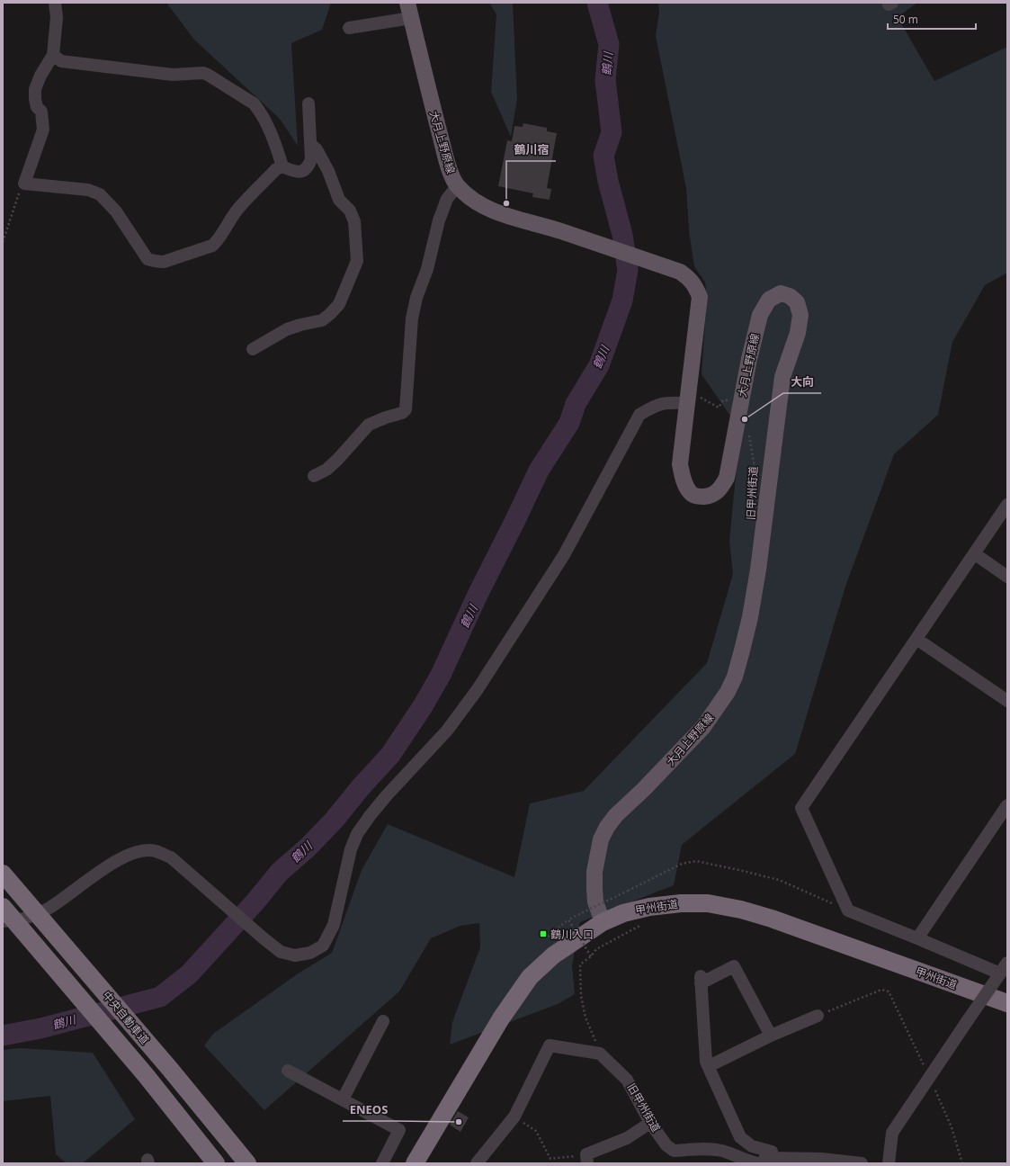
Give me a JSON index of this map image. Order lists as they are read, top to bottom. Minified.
{"streets":{"highway":["甲州街道","中央自動車道"],"main road":["大月上野原線"],"street":["旧甲州街道"]},"crossings":[["大月上野原線","甲州街道"]],"water":["鶴川"],"places":{"other":["鶴川宿","大向","ENEOS"],"transit":["鶴川入口"]},"scale_bar":"50 m"}
